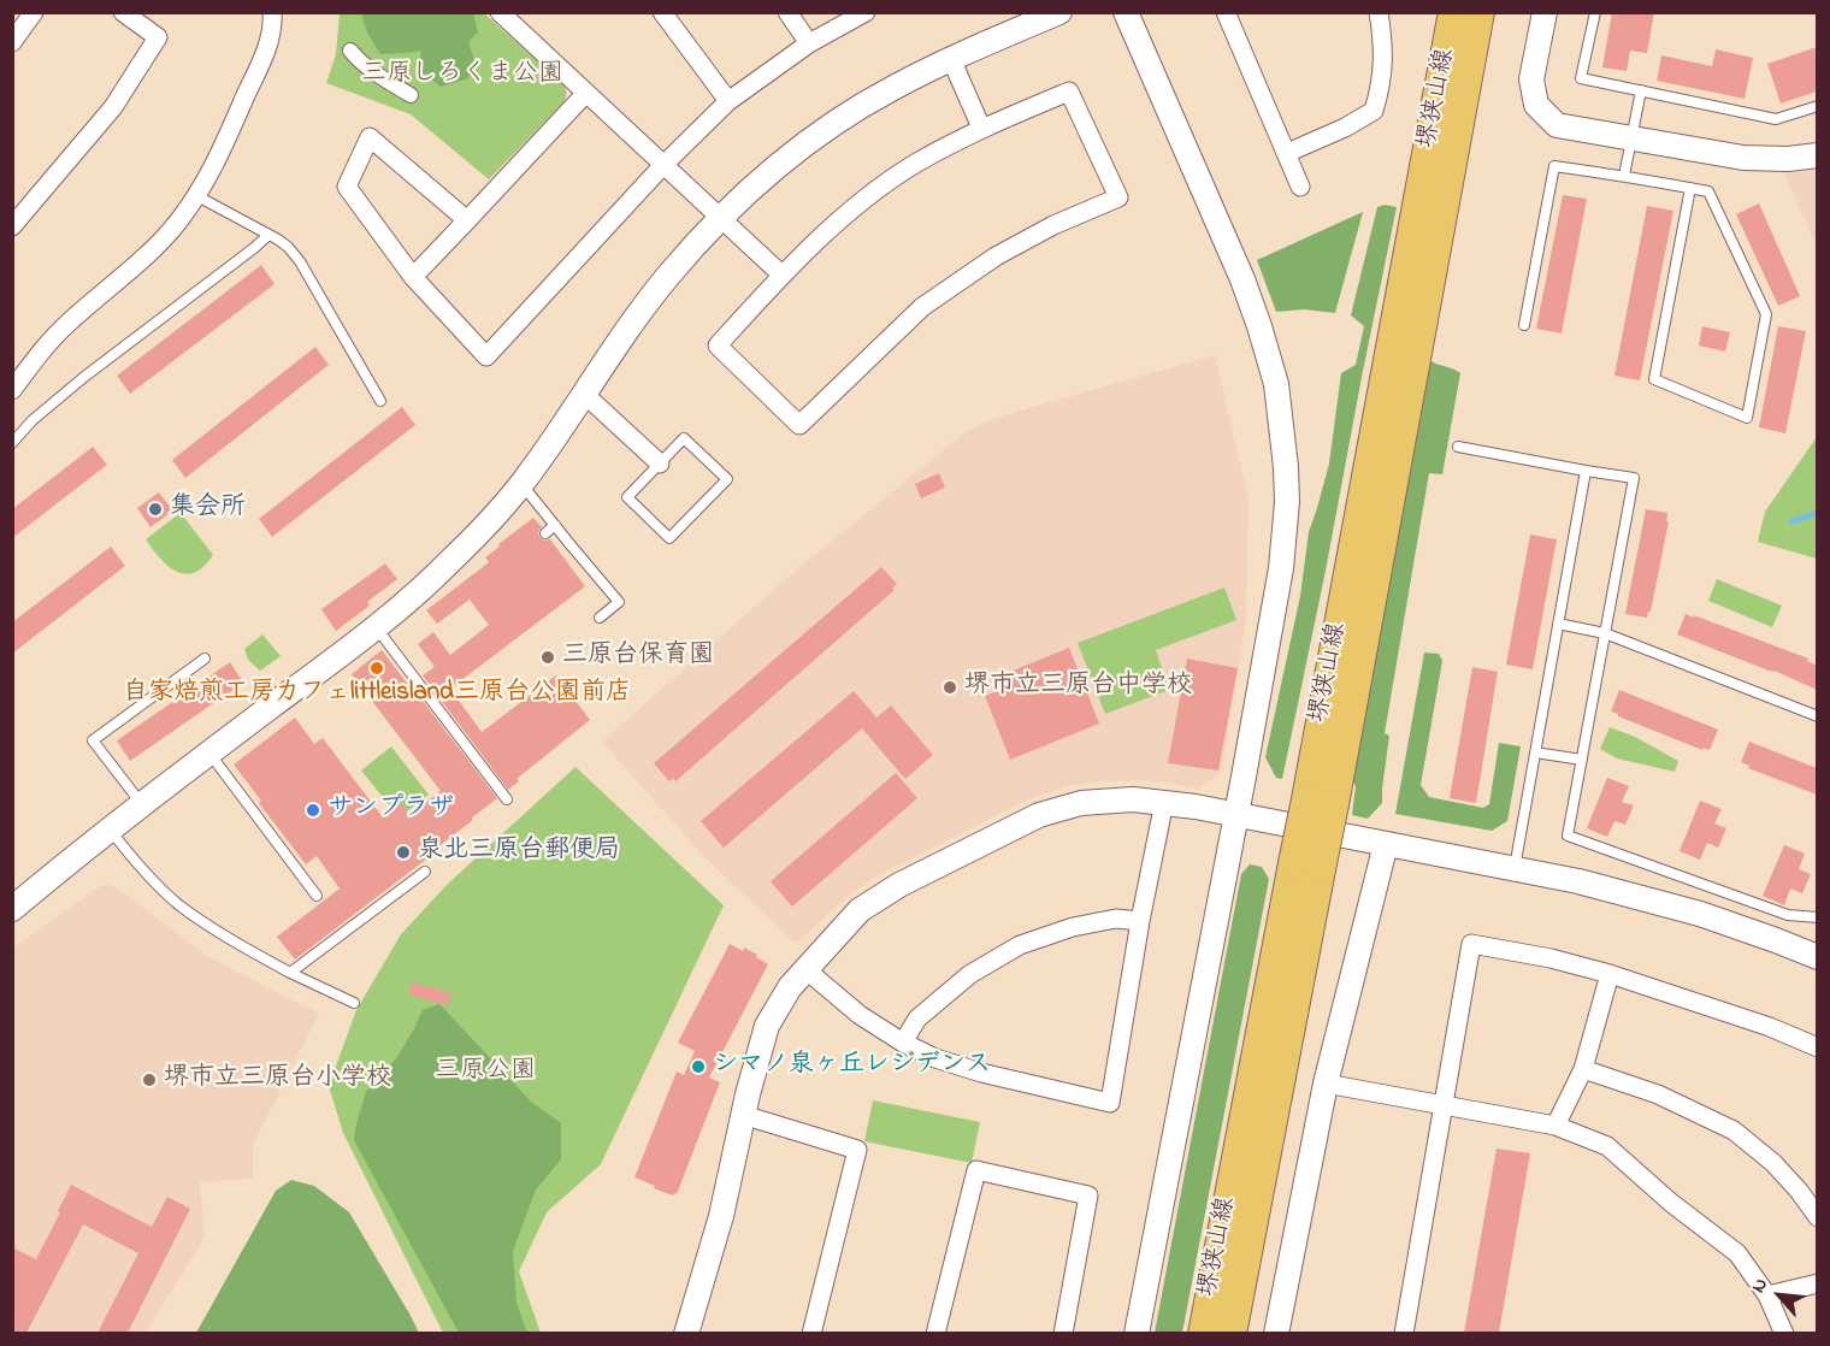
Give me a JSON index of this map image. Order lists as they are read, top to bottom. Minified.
{"streets":{"main road":["堺狭山線"]},"parks":["三原しろくま公園","三原公園"],"places":["集会所","三原台保育園","自家焙煎工房カフェlittleisland三原台公園前店","堺市立三原台中学校","サンプラザ","泉北三原台郵便局","シマノ泉ヶ丘レジデンス","堺市立三原台小学校"],"north":"top left"}
